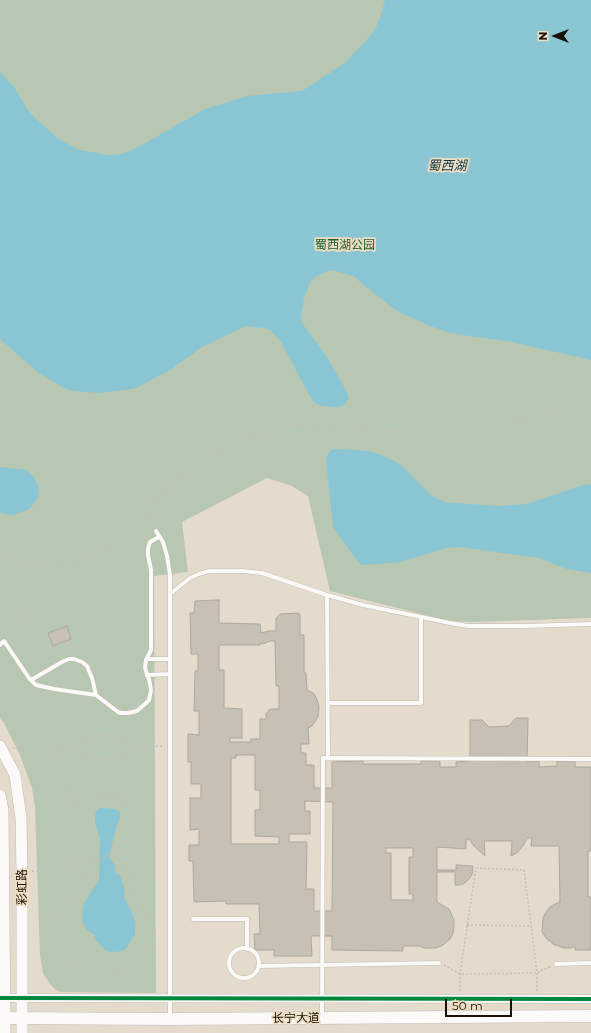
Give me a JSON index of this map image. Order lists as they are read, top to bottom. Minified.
{"streets":{"main road":["彩虹路","长宁大道"]},"crossings":[["彩虹路","长宁大道"]],"water":["蜀西湖"],"parks":["蜀西湖公园"],"scale_bar":"50 m","north":"left"}
